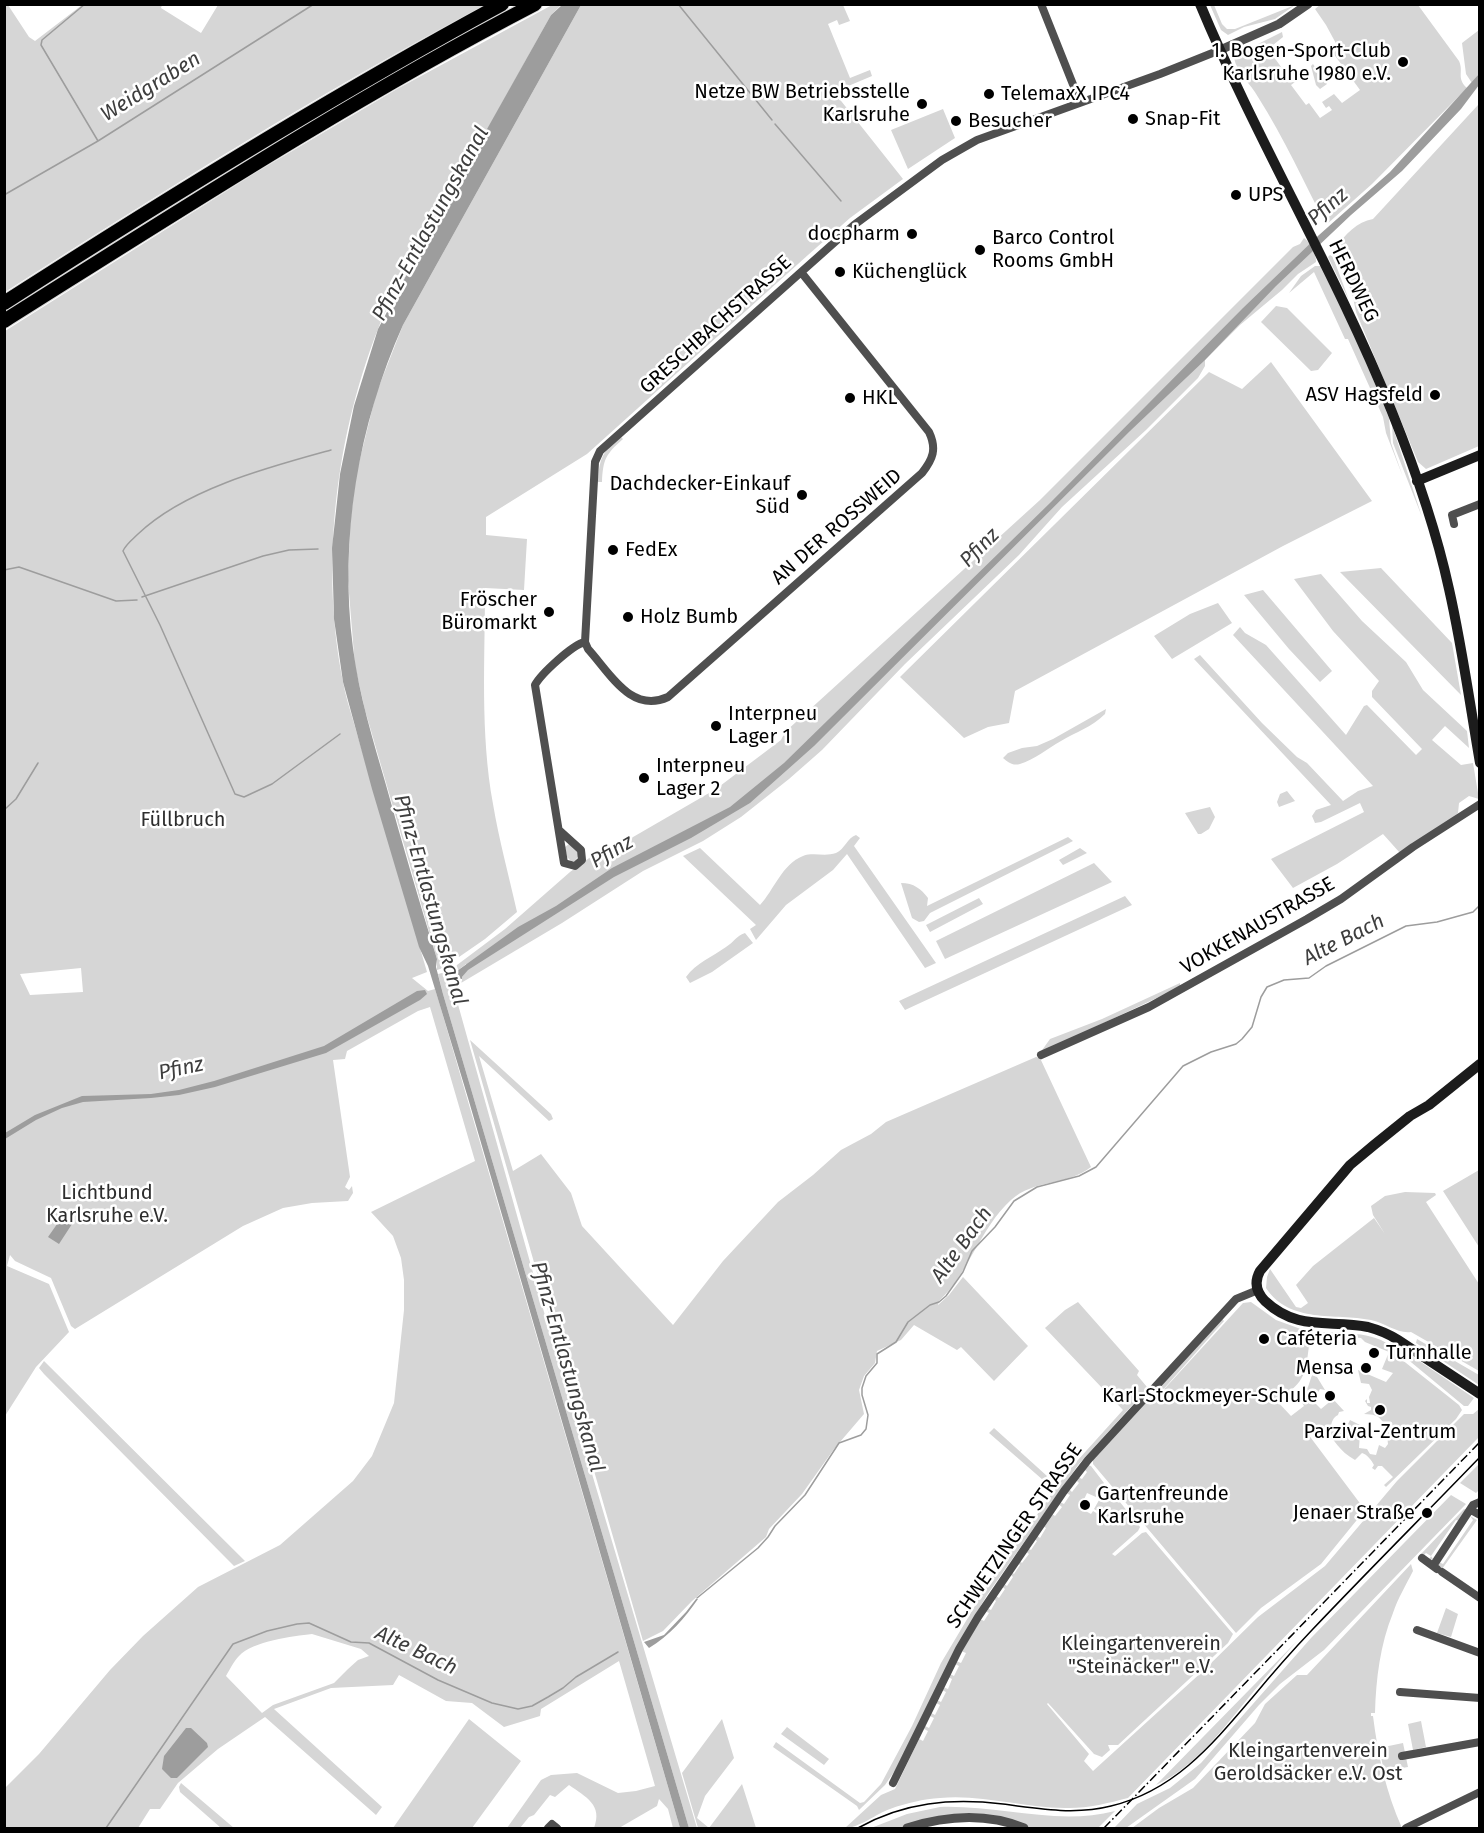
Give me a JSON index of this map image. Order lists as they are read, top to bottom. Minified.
{"streets":{"main road":["HERDWEG"],"street":["GRESCHBACHSTRASSE","AN DER ROSSWEID","VOKKENAUSTRASSE","SCHWETZINGER STRASSE"]},"crossings":[["HERDWEG","GRESCHBACHSTRASSE"],["GRESCHBACHSTRASSE","AN DER ROSSWEID"]],"water":["Weidgraben","Pfinz","Pfinz-Entlastungskanal","Alte Bach"],"parks":["Füllbruch","Lichtbund Karlsruhe e.V.","Kleingartenverein \"Steinäcker\" e.V.","Kleingartenverein Geroldsäcker e.V. Ost"],"places":["1. Bogen-Sport-Club Karlsruhe 1980 e.V.","TelemaxX IPC4","Netze BW Betriebsstelle Karlsruhe","Snap-Fit","Besucher","UPS","docpharm","Barco Control Rooms GmbH","Küchenglück","ASV Hagsfeld","HKL","Dachdecker-Einkauf Süd","FedEx","Fröscher Büromarkt","Holz Bumb","Interpneu Lager 1","Interpneu Lager 2","Caféteria","Turnhalle","Mensa","Karl-Stockmeyer-Schule","Parzival-Zentrum","Gartenfreunde Karlsruhe","Jenaer Straße"]}
